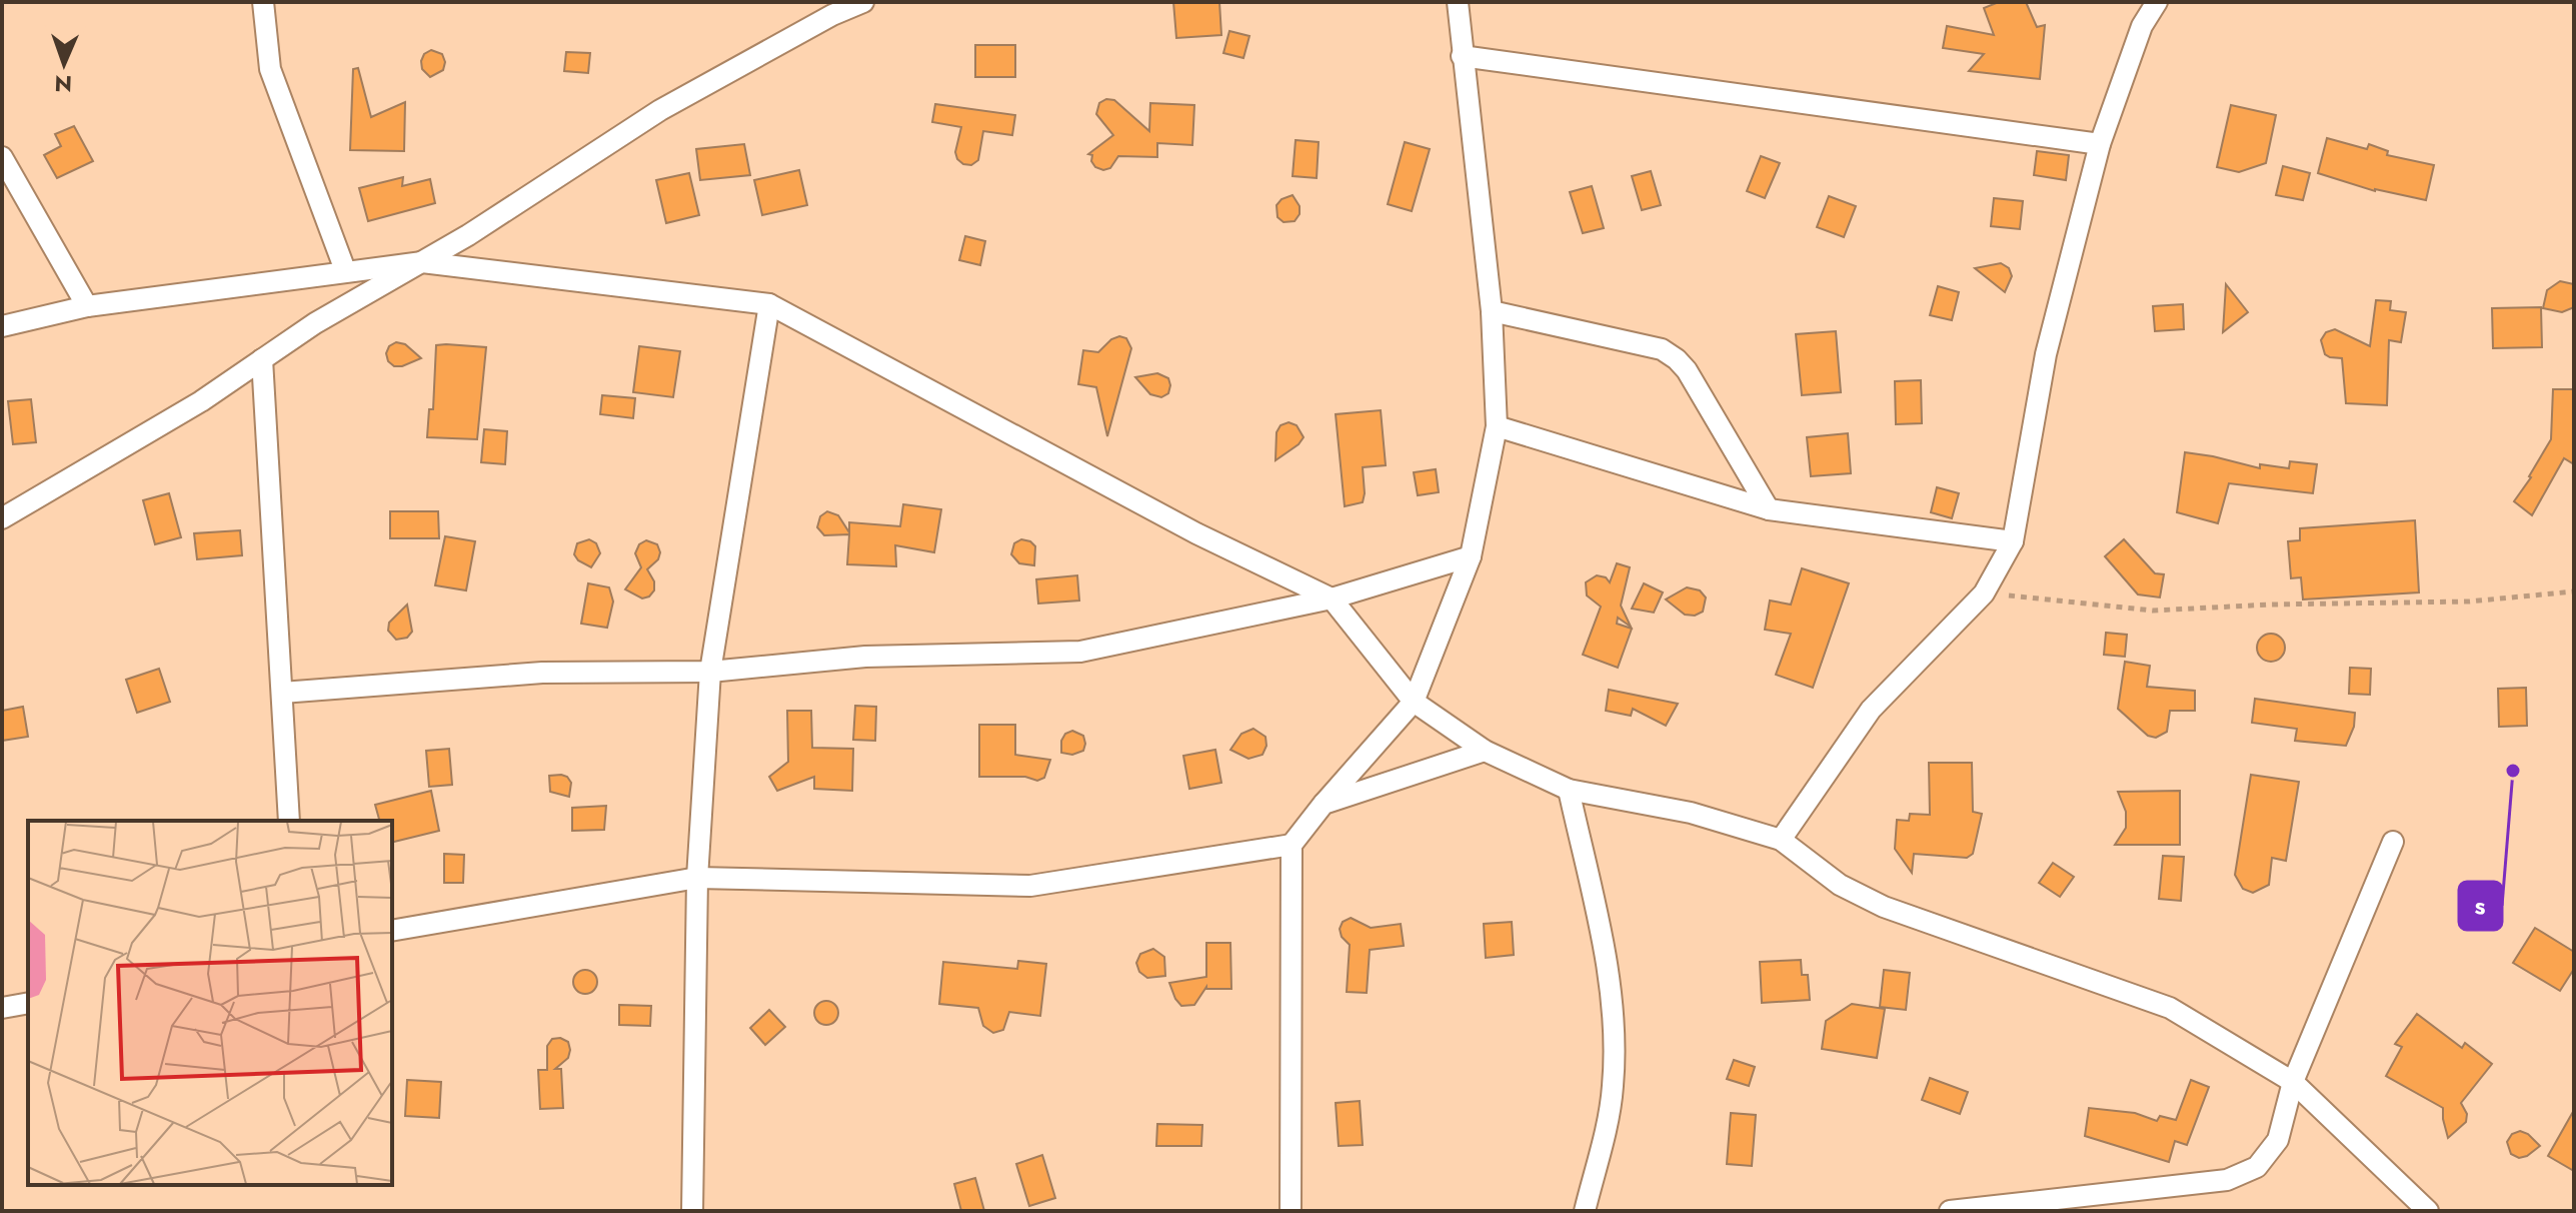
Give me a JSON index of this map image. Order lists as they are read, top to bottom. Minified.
{"places":["s"],"north":"bottom"}
